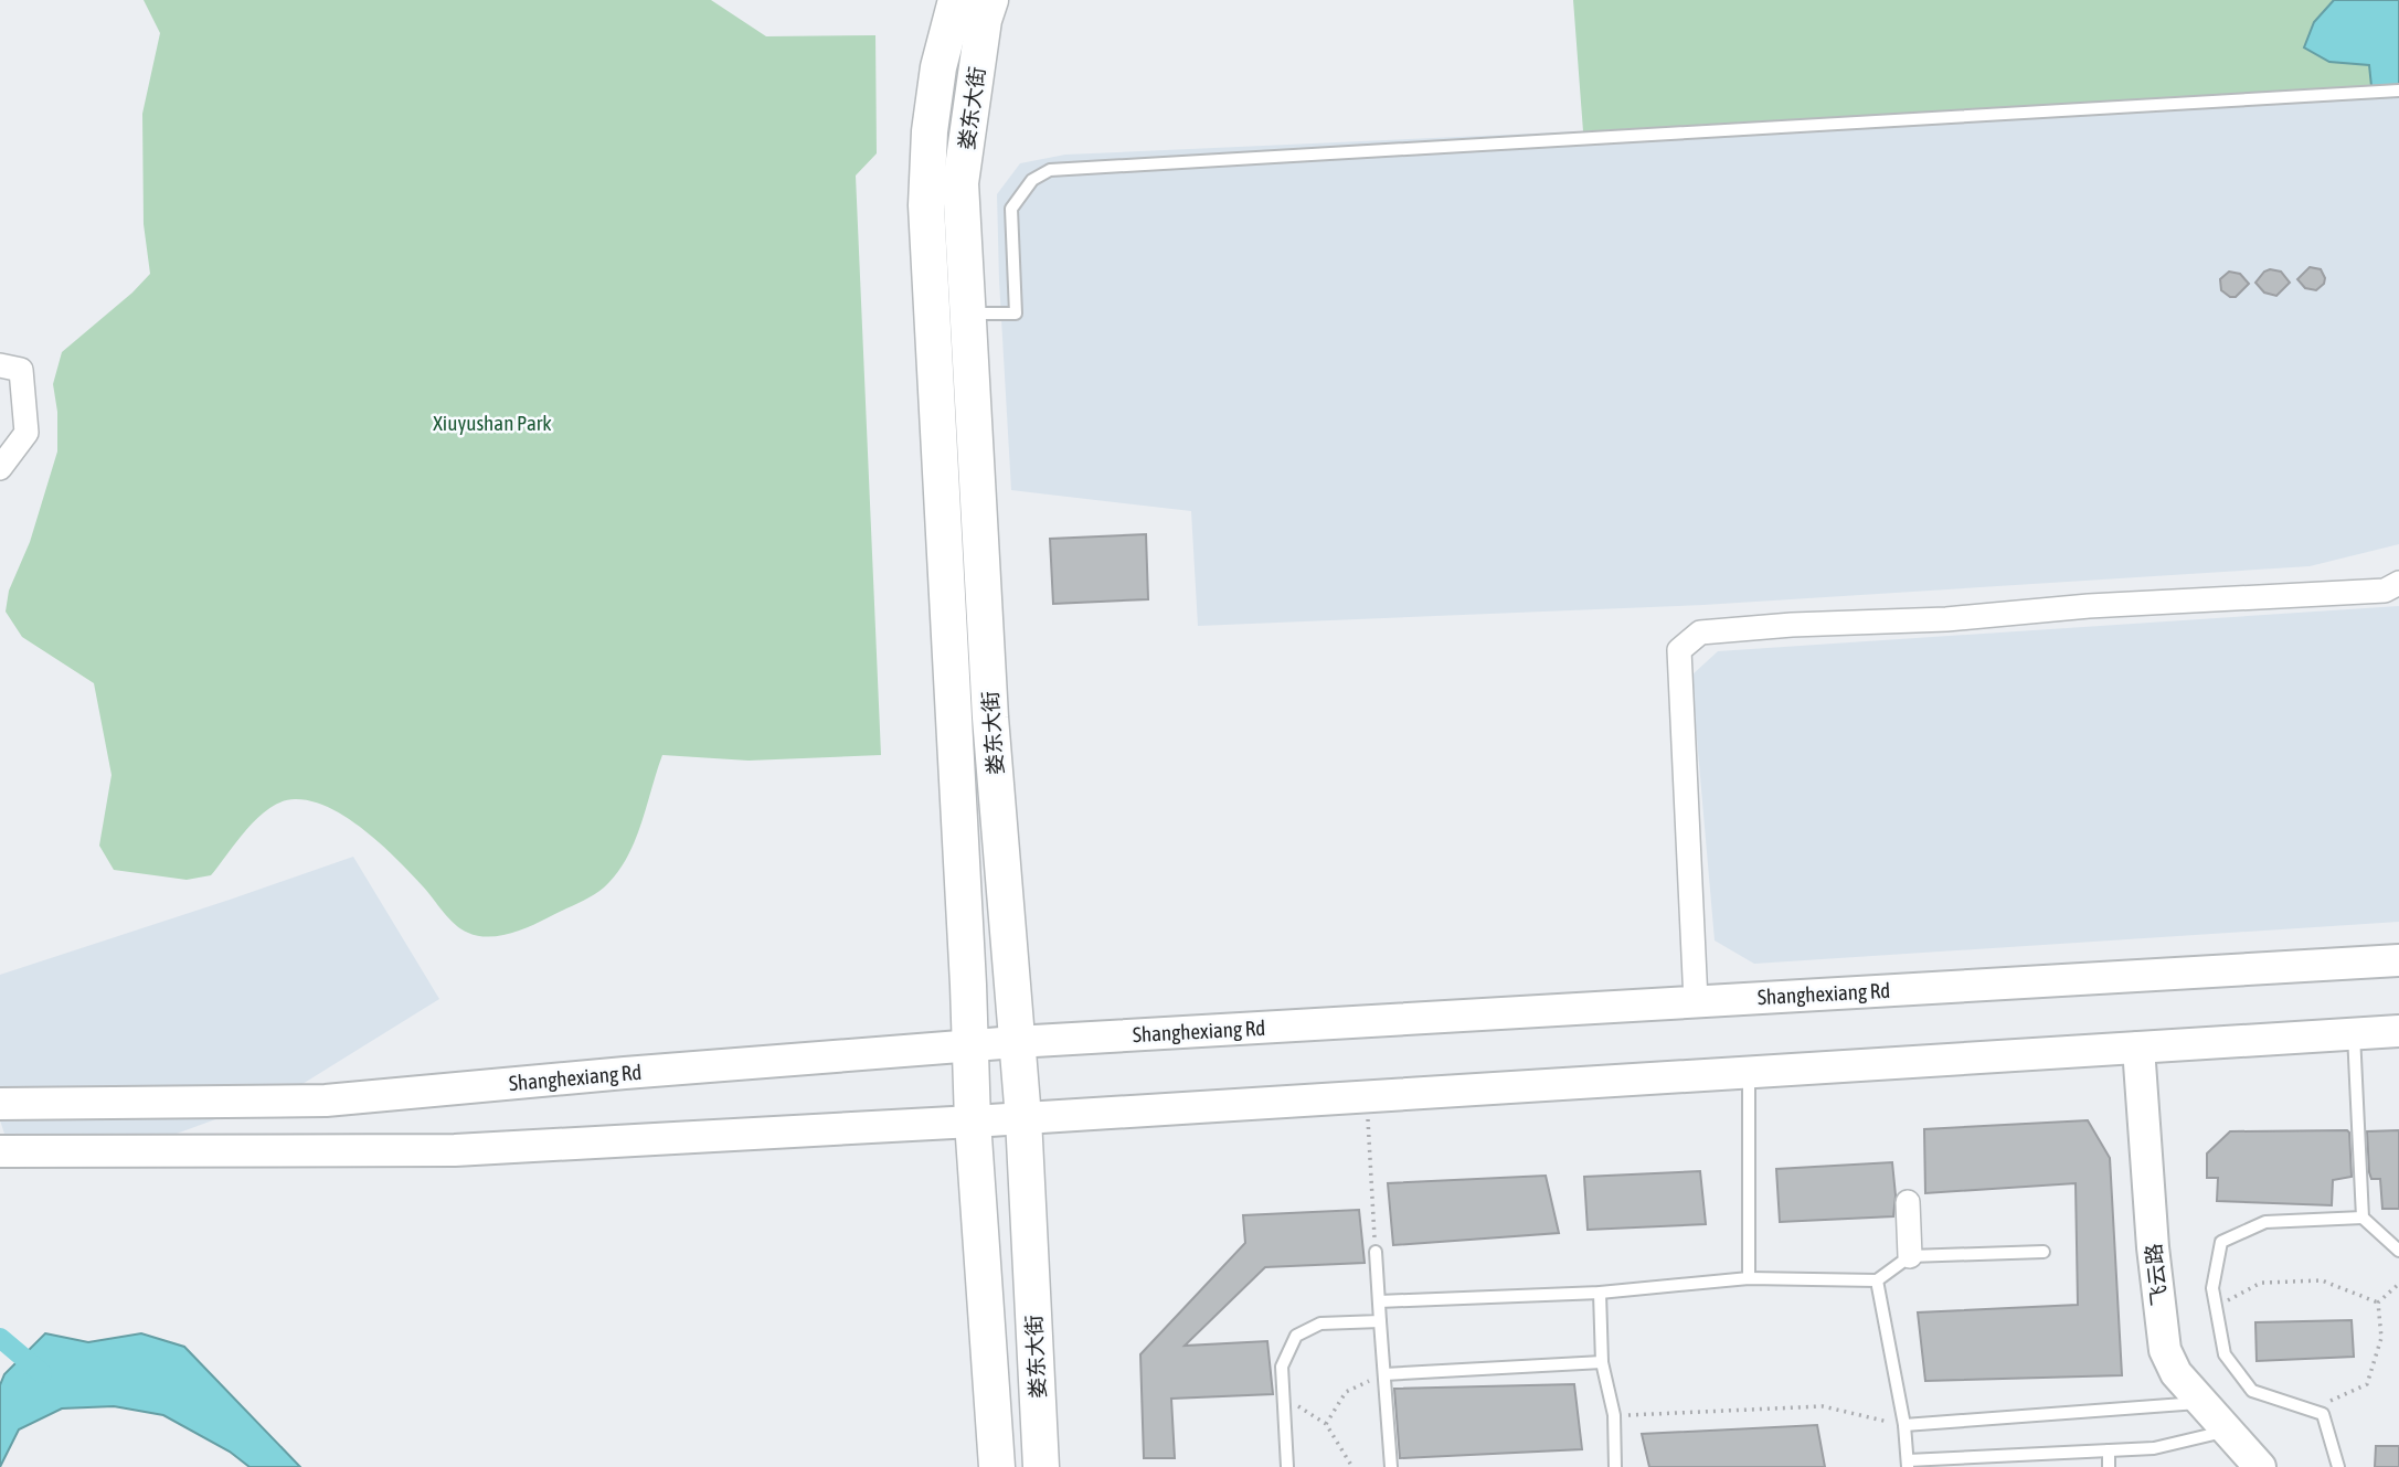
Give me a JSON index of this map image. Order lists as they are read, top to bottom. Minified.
{"streets":{"main road":["娄东大街","Shanghexiang Rd","飞云路"]},"crossings":[["娄东大街","Shanghexiang Rd"]],"parks":["Xiuyushan Park"]}
